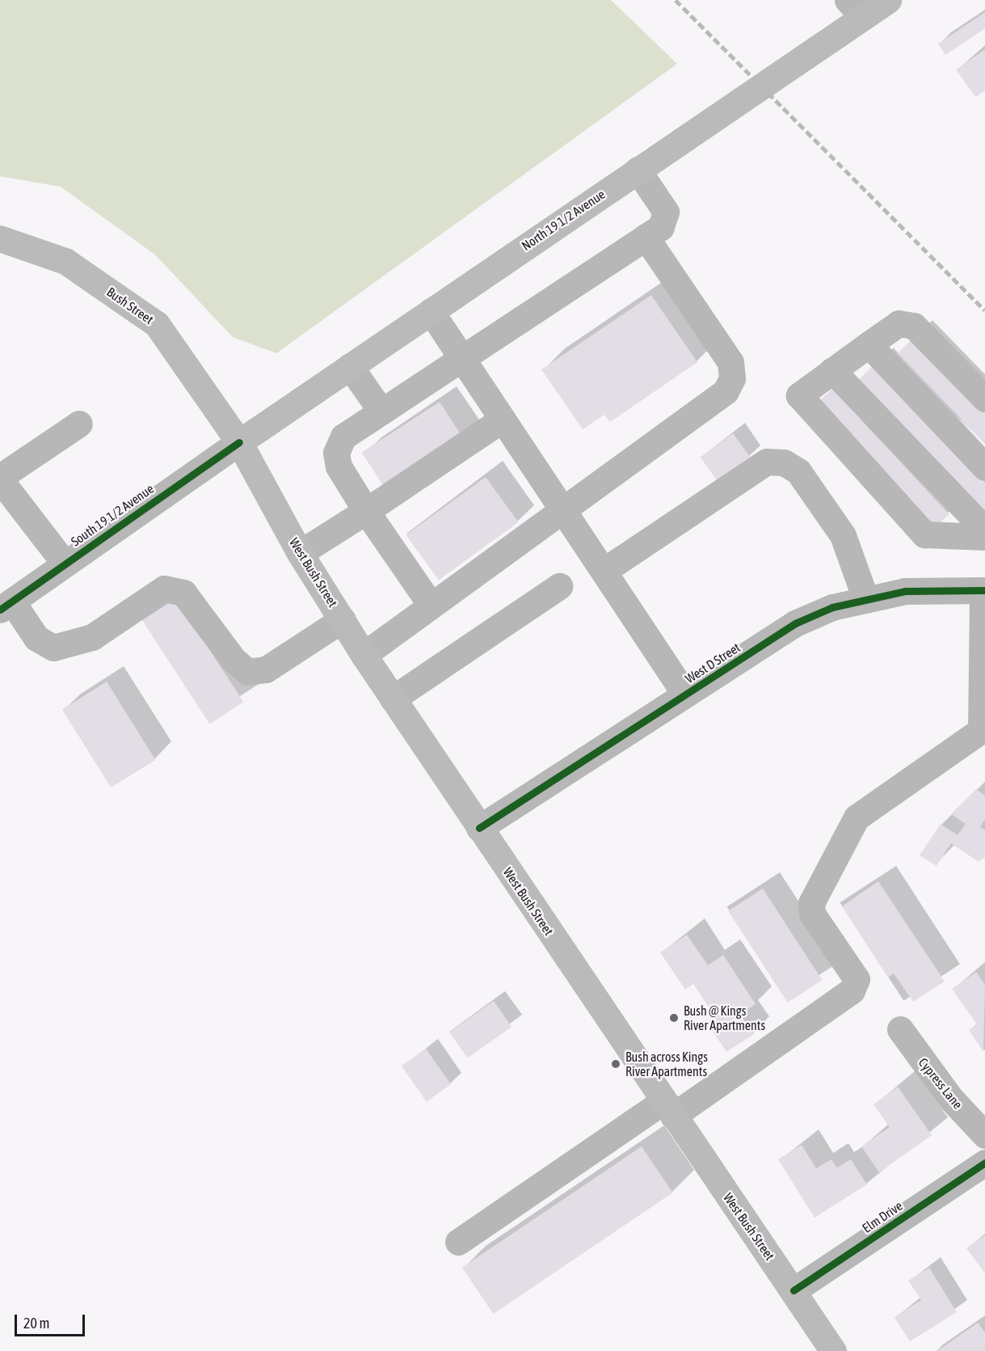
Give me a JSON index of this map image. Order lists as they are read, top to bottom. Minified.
{"streets":{"main road":["North 19 1/2 Avenue","Bush Street","West Bush Street"],"street":["South 19 1/2 Avenue","West D Street","Cypress Lane","Elm Drive"]},"crossings":[["North 19 1/2 Avenue","Bush Street"],["North 19 1/2 Avenue","South 19 1/2 Avenue"],["North 19 1/2 Avenue","West Bush Street"],["Bush Street","South 19 1/2 Avenue"],["Bush Street","West Bush Street"],["South 19 1/2 Avenue","West Bush Street"],["West Bush Street","West D Street"],["West Bush Street","Elm Drive"]],"places":["Bush @ Kings River Apartments","Bush across Kings River Apartments"],"scale_bar":"20 m"}
